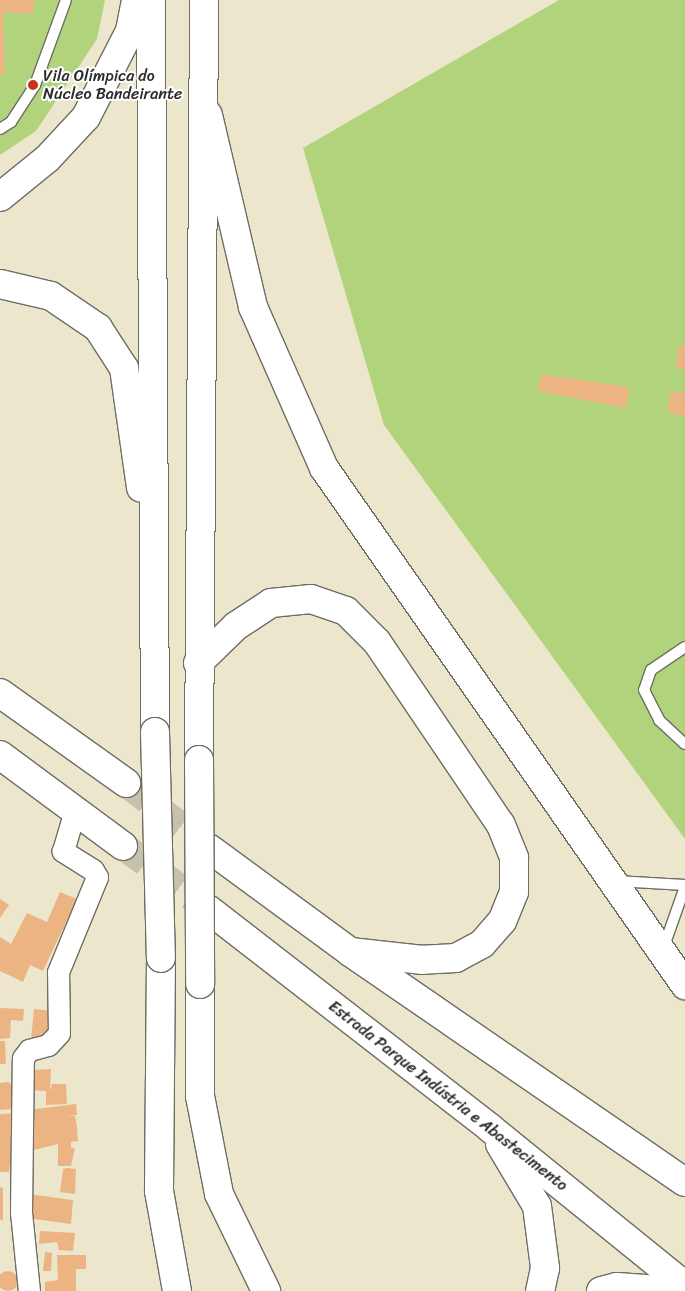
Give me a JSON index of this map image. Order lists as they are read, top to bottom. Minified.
{"streets":{"main road":["Estrada Parque Indústria e Abastecimento"]},"places":["Vila Olímpica do Núcleo Bandeirante"]}
